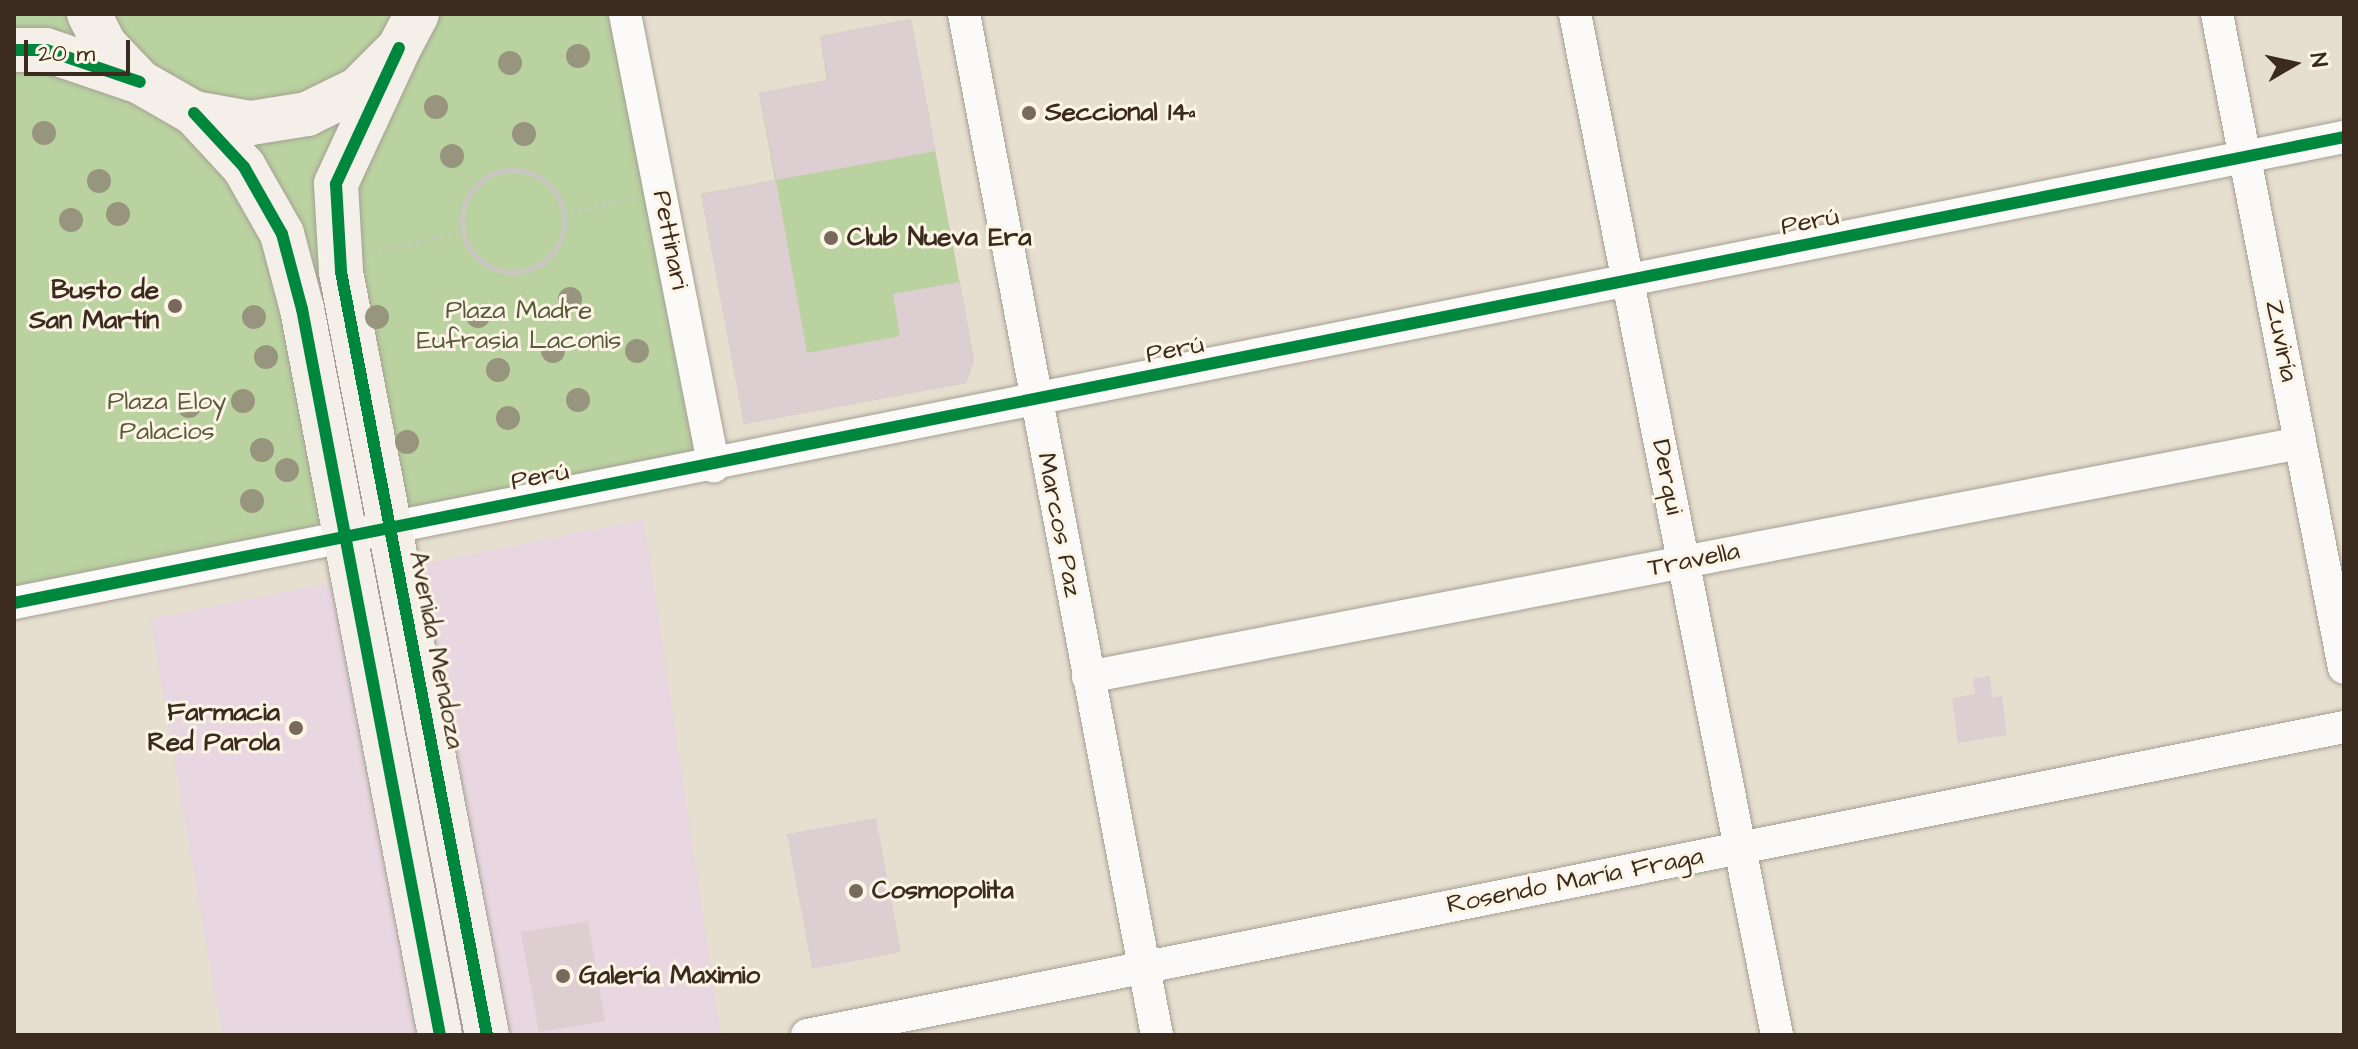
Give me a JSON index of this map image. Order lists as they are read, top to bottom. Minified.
{"streets":{"main road":["Avenida Mendoza"],"street":["Perú","Pettinari","Zuviría","Derqui","Marcos Paz","Travella","Rosendo María Fraga"]},"crossings":[["Perú","Pettinari"],["Perú","Zuviría"],["Perú","Derqui"],["Perú","Marcos Paz"],["Perú","Avenida Mendoza"],["Zuviría","Travella"],["Derqui","Travella"],["Derqui","Rosendo María Fraga"],["Marcos Paz","Travella"],["Marcos Paz","Rosendo María Fraga"]],"parks":["Plaza Madre Eufrasia Laconis","Plaza Eloy Palacios"],"places":["Seccional 14ª","Club Nueva Era","Busto de San Martín","Farmacia Red Parola","Cosmopolita","Galería Maximio"],"scale_bar":"20 m","north":"right"}
